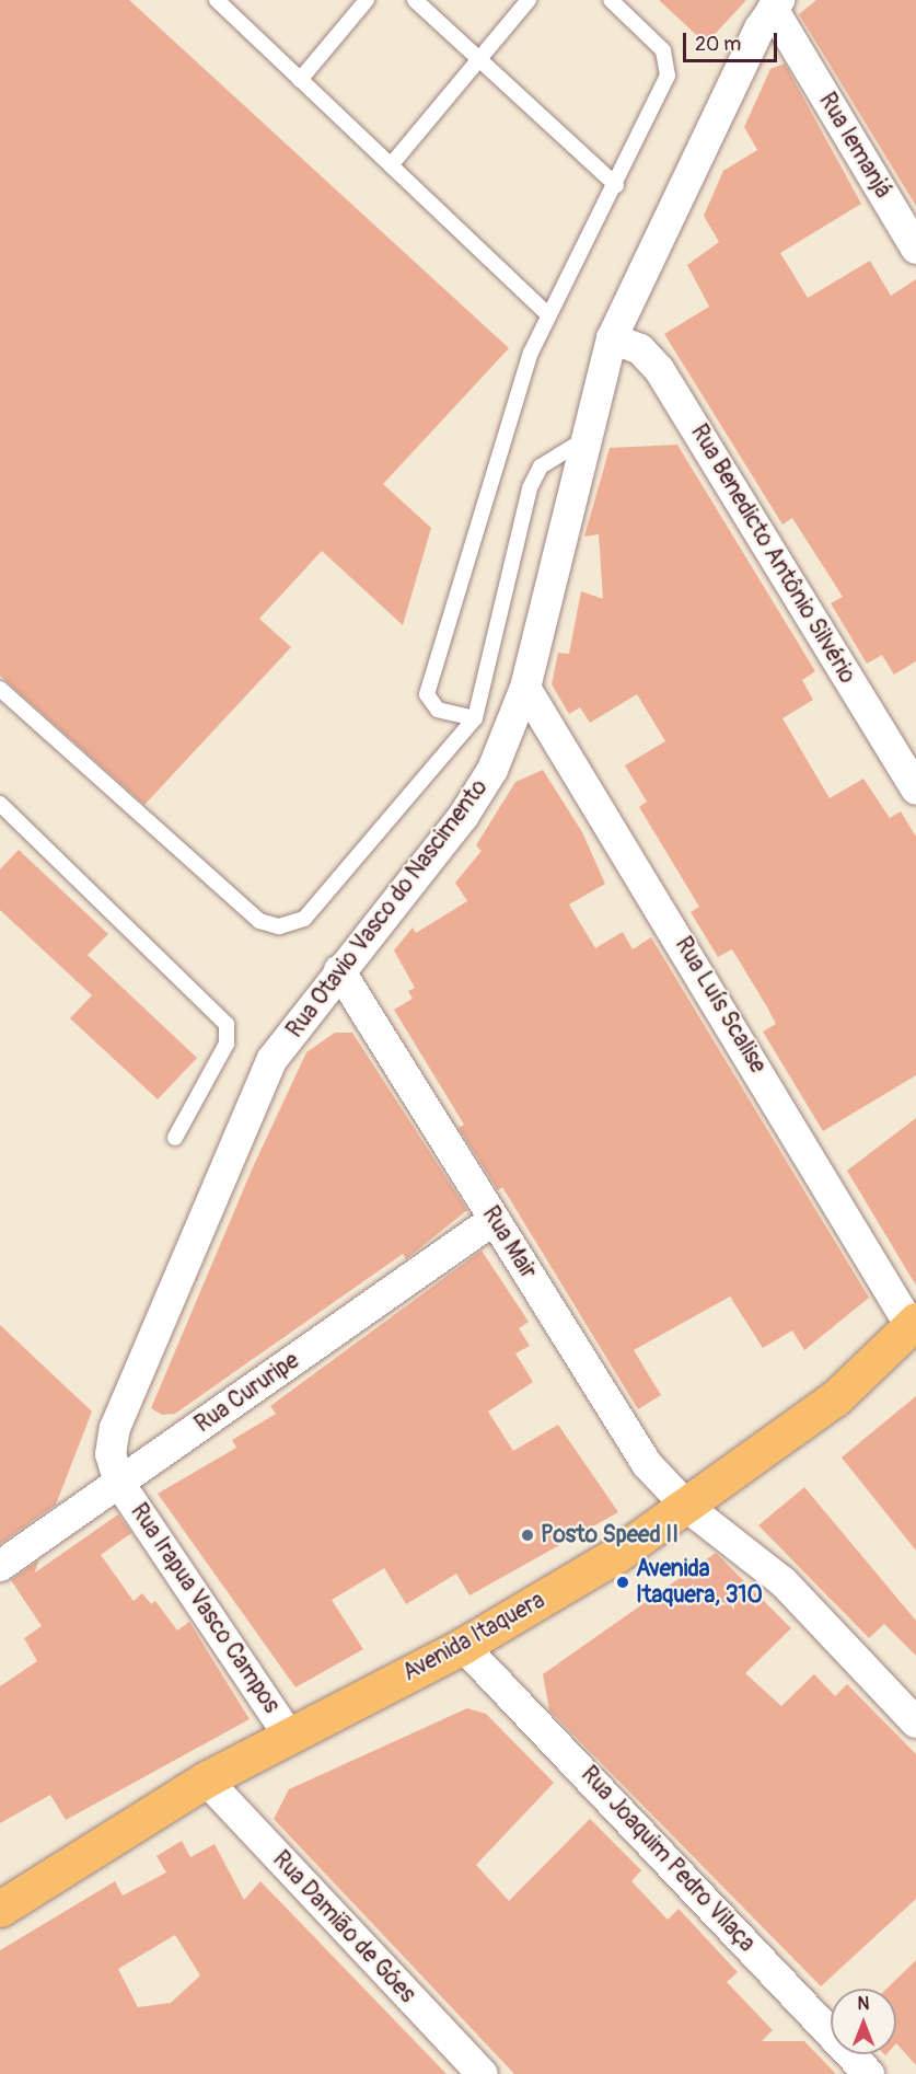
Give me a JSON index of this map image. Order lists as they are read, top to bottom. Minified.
{"streets":{"main road":["Avenida Itaquera"],"street":["Rua Iemanjá","Rua Benedicto Antônio Silvério","Rua Otavio Vasco do Nascimento","Rua Luís Scalise","Rua Mair","Rua Cururipe","Rua Irapua Vasco Campos","Rua Joaquim Pedro Vilaça","Rua Damião de Góes"]},"crossings":[["Rua Iemanjá","Rua Otavio Vasco do Nascimento"],["Rua Benedicto Antônio Silvério","Rua Otavio Vasco do Nascimento"],["Rua Otavio Vasco do Nascimento","Rua Luís Scalise"],["Rua Otavio Vasco do Nascimento","Rua Mair"],["Rua Otavio Vasco do Nascimento","Rua Cururipe"],["Rua Otavio Vasco do Nascimento","Rua Irapua Vasco Campos"],["Rua Luís Scalise","Avenida Itaquera"],["Rua Mair","Rua Cururipe"],["Rua Mair","Avenida Itaquera"],["Rua Cururipe","Rua Irapua Vasco Campos"],["Rua Irapua Vasco Campos","Avenida Itaquera"],["Avenida Itaquera","Rua Joaquim Pedro Vilaça"],["Avenida Itaquera","Rua Damião de Góes"]],"places":["Posto Speed II","Avenida Itaquera, 310"],"scale_bar":"20 m","north":"top"}
